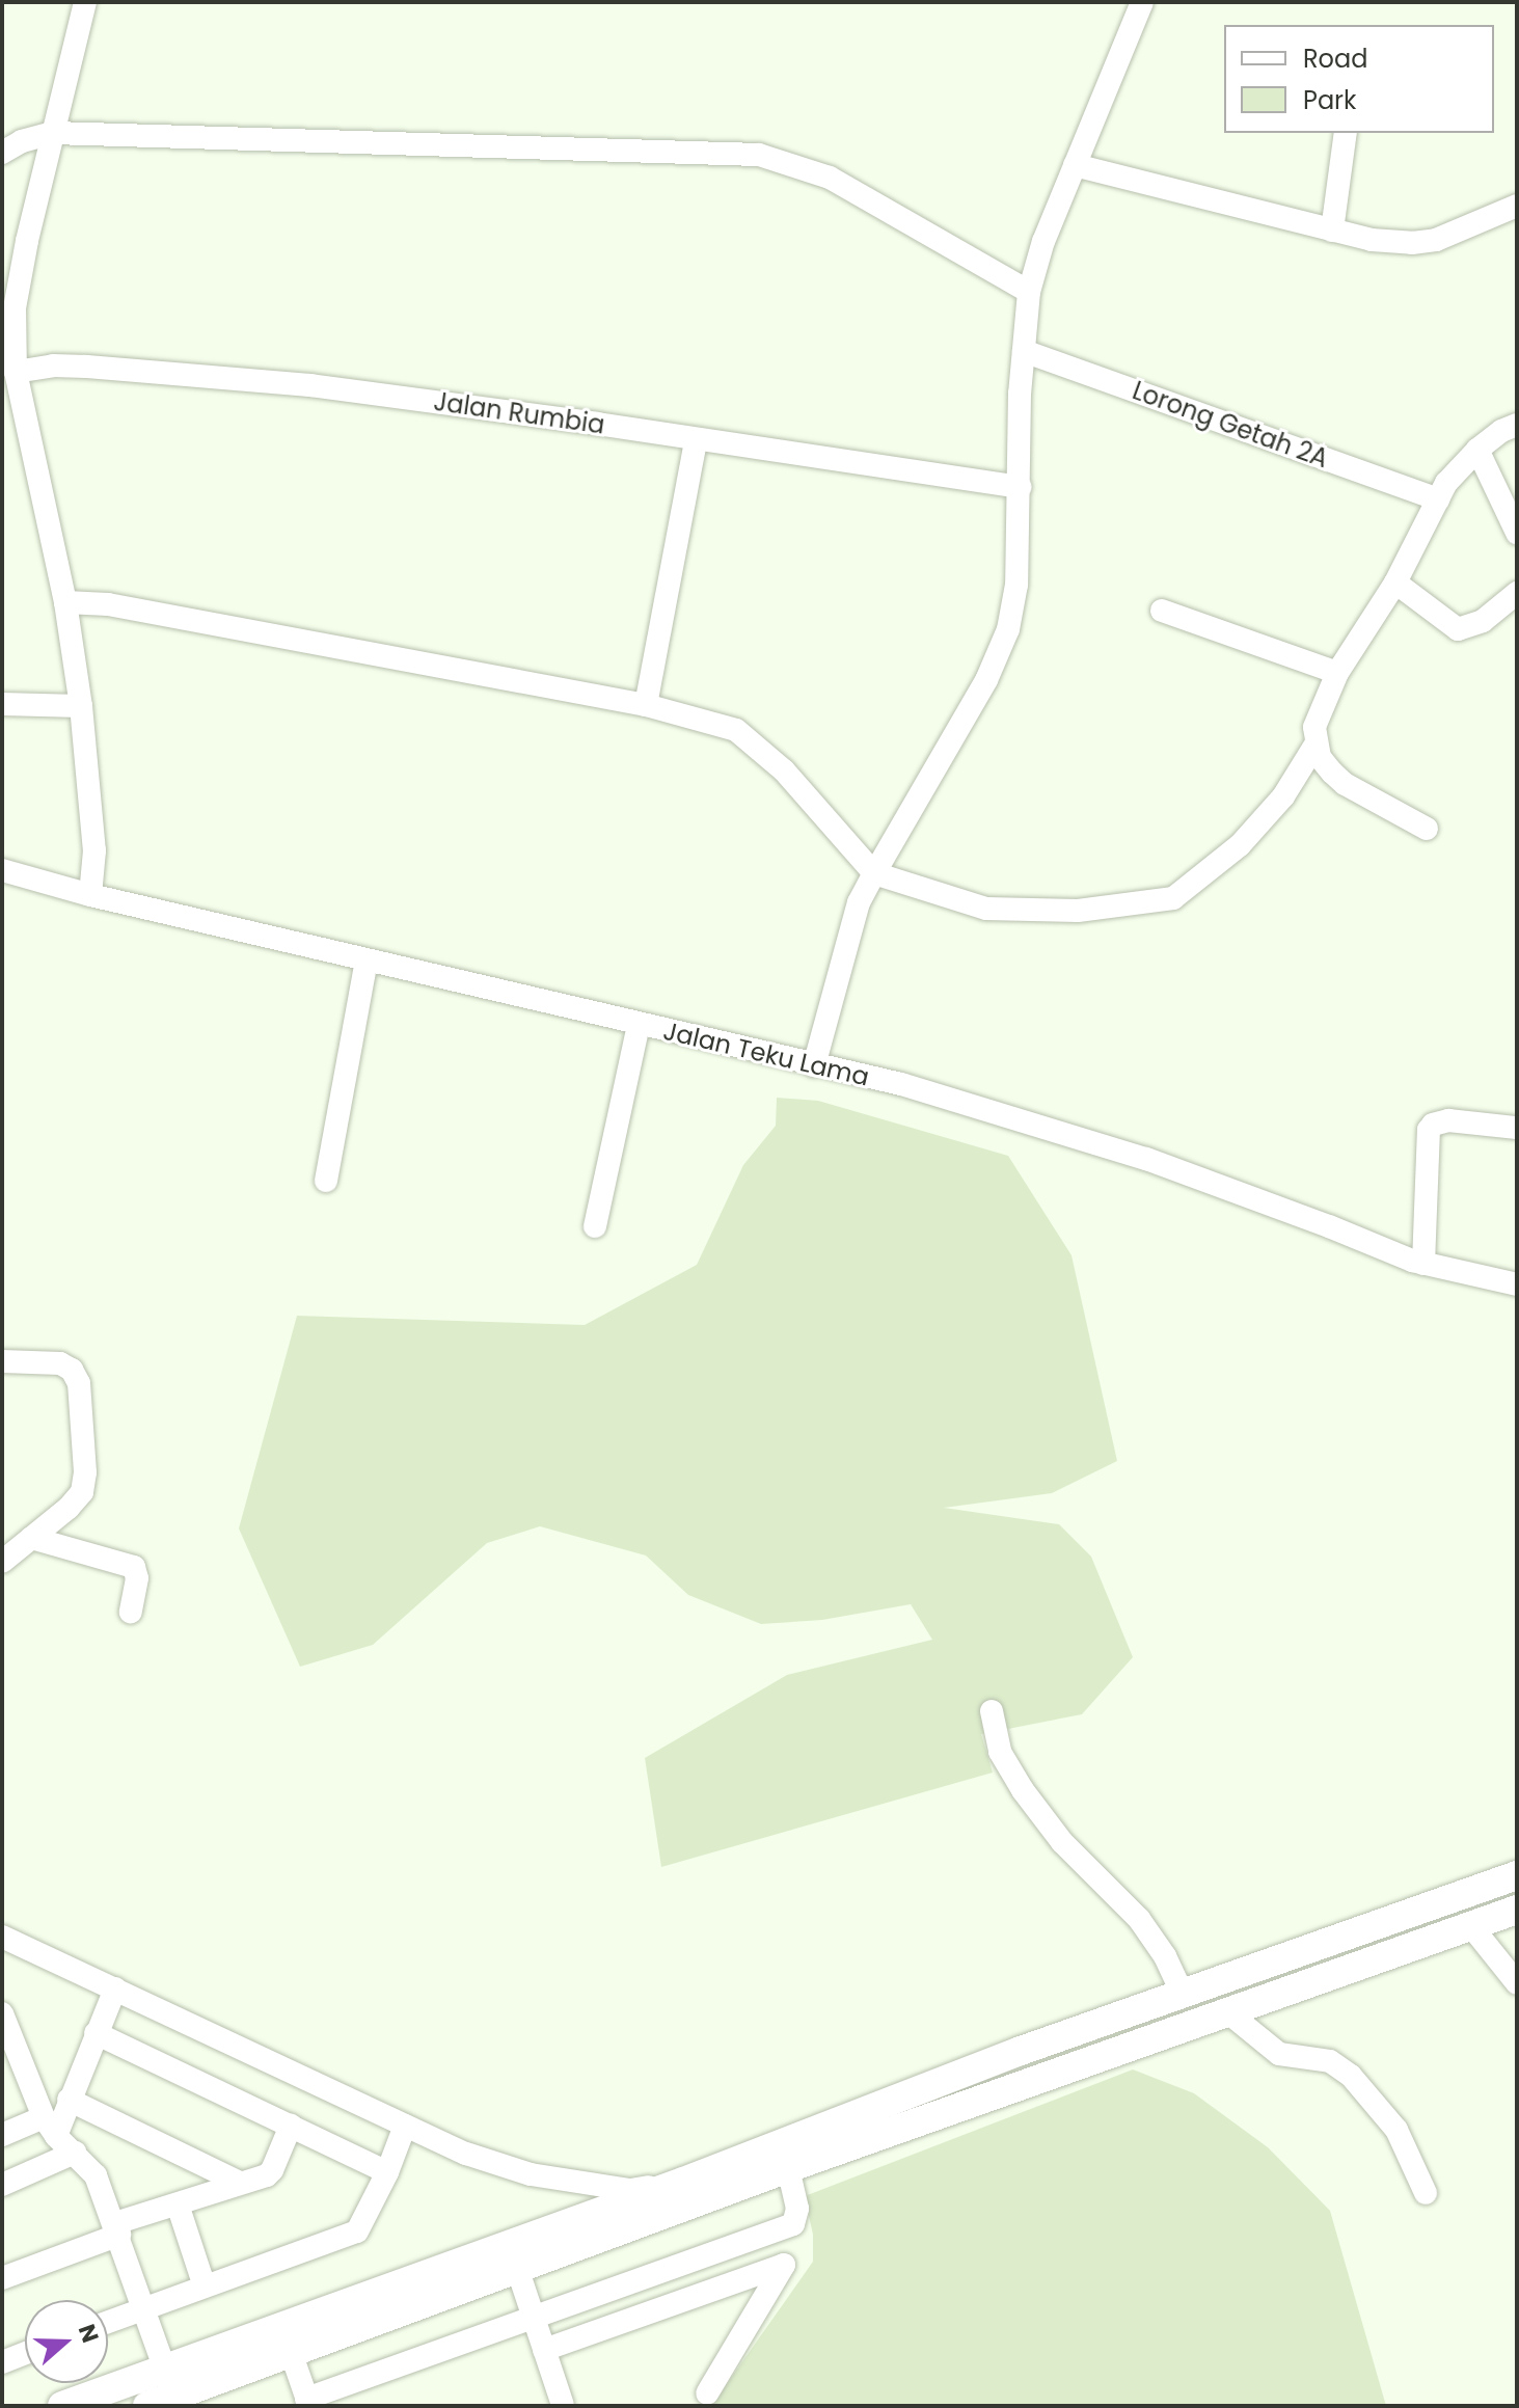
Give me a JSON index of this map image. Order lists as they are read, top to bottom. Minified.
{"streets":{"street":["Jalan Rumbia","Lorong Getah 2A","Jalan Teku Lama"]},"legend":["Road","Park"],"north":"right"}
